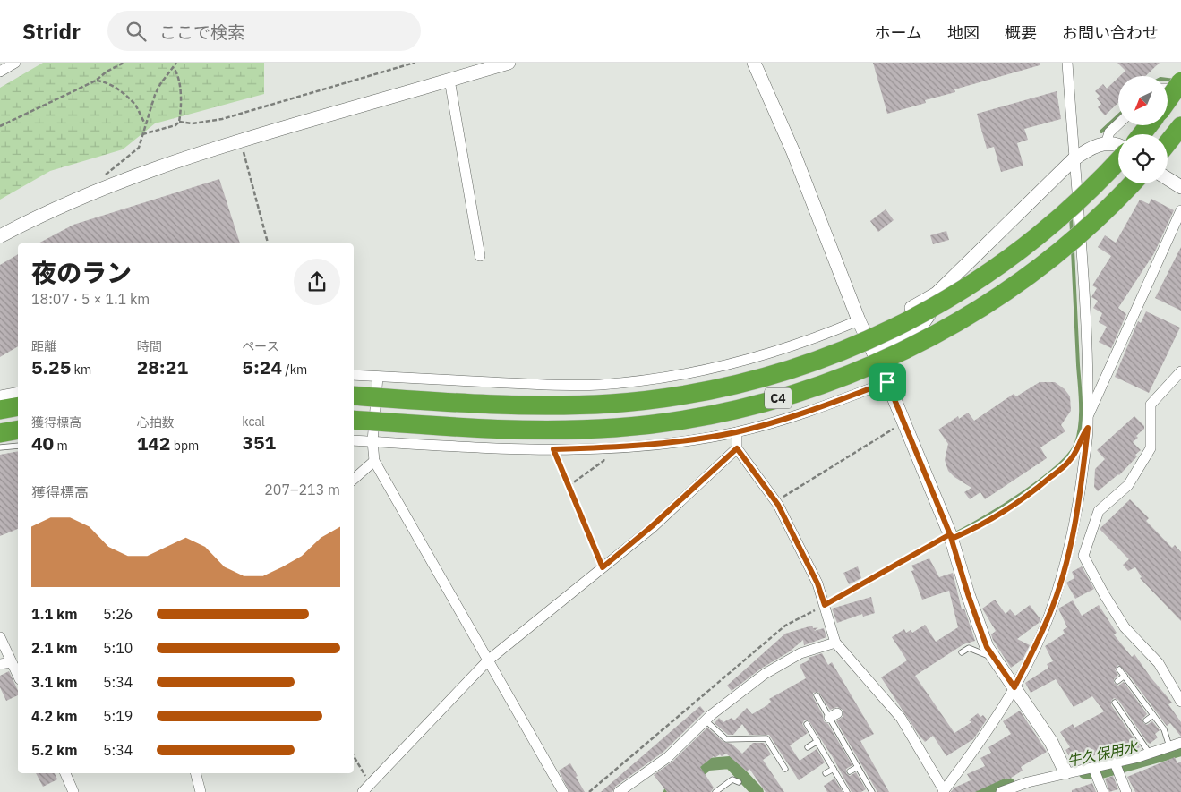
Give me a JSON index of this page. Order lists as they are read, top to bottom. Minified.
{"streets":{"highway":["C4"]},"water":["牛久保用水"],"north":"bottom left","page":{"header":"Stridr","search":"ここで検索","nav":["ホーム","地図","概要","お問い合わせ"],"heading":["夜のラン","18:07 · 5 × 1.1 km"],"stats":[["距離","5.25 km"],["時間","28:21"],["ペース","5:24 /km"],["獲得標高","40 m"],["心拍数","142 bpm"],["kcal","351"]],"chart":["獲得標高","207–213 m"],"list":[{"name":"1.1 km","note":"5:26"},{"name":"2.1 km","note":"5:10"},{"name":"3.1 km","note":"5:34"},{"name":"4.2 km","note":"5:19"},{"name":"5.2 km","note":"5:34"}]}}
